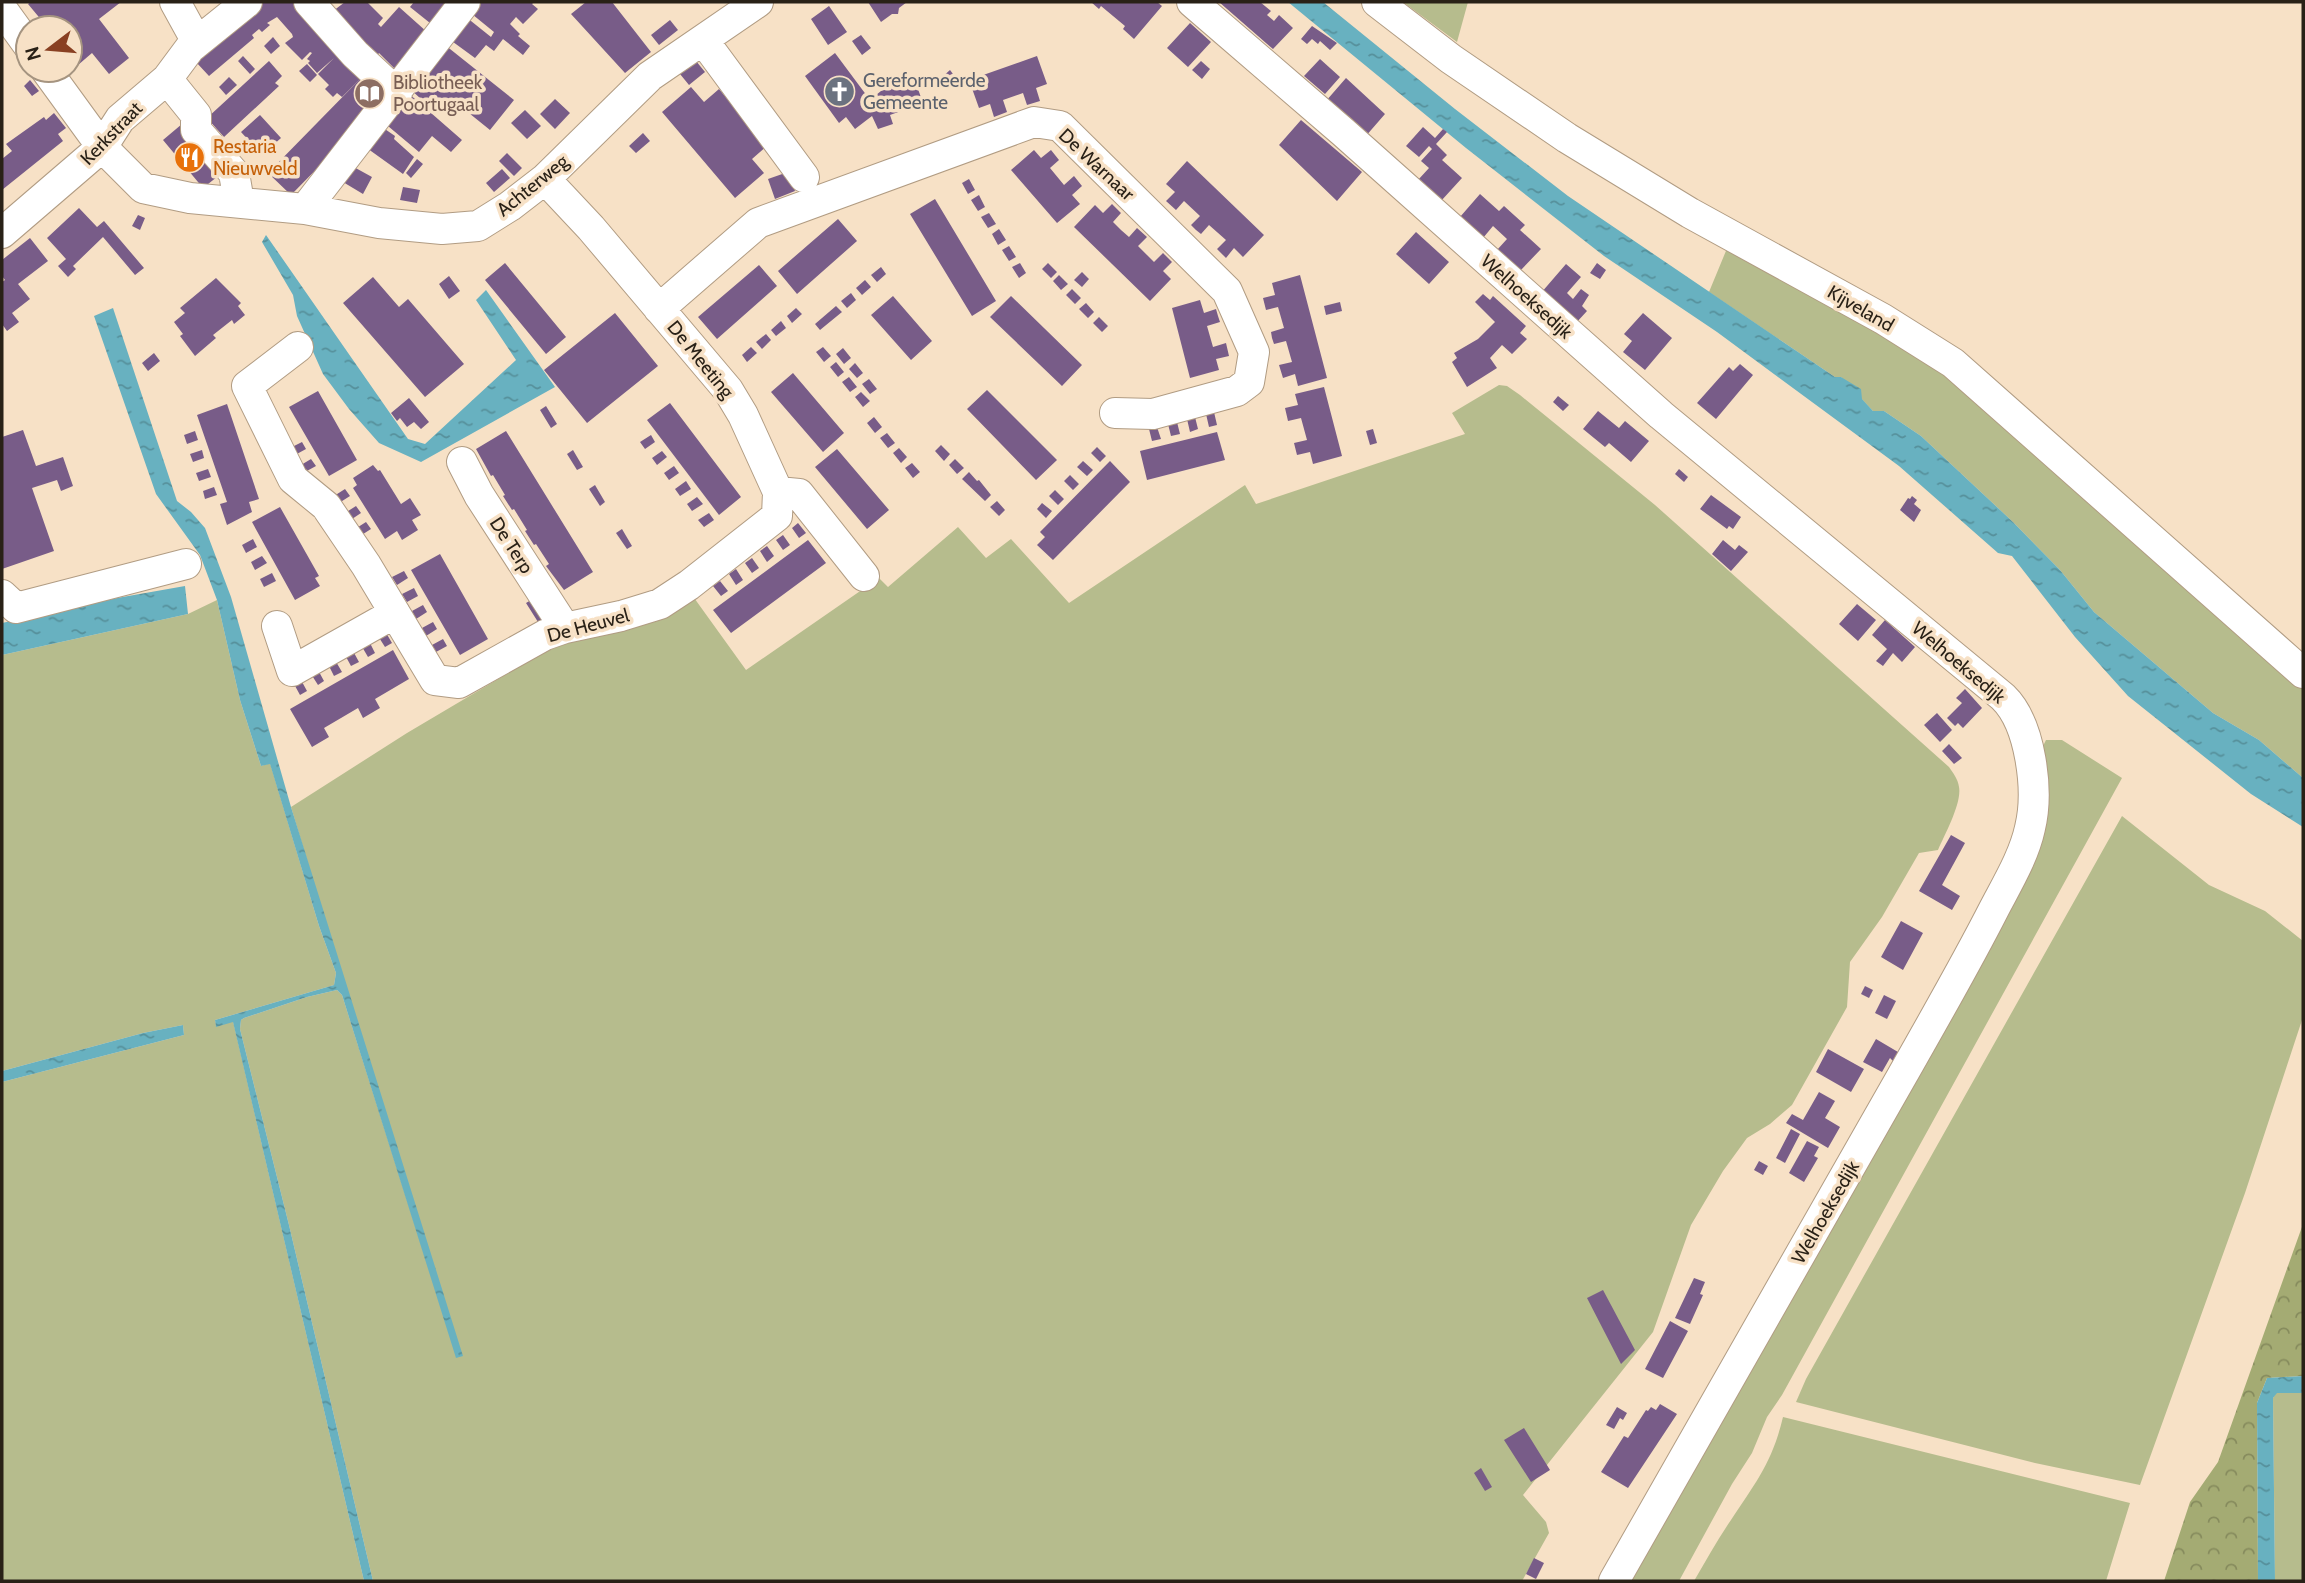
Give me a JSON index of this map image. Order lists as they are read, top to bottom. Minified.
{"streets":{"street":["Kerkstraat","De Warnaar","Achterweg","Welhoeksedijk","Kijveland","De Meeting","De Terp","De Heuvel"]},"crossings":[["Kerkstraat","Achterweg"],["De Warnaar","De Meeting"],["Achterweg","De Meeting"],["De Meeting","De Heuvel"],["De Terp","De Heuvel"]],"places":{"church":["Gereformeerde Gemeente"],"library":["Bibliotheek Poortugaal"],"restaurant":["Restaria Nieuwveld"]},"north":"left"}
